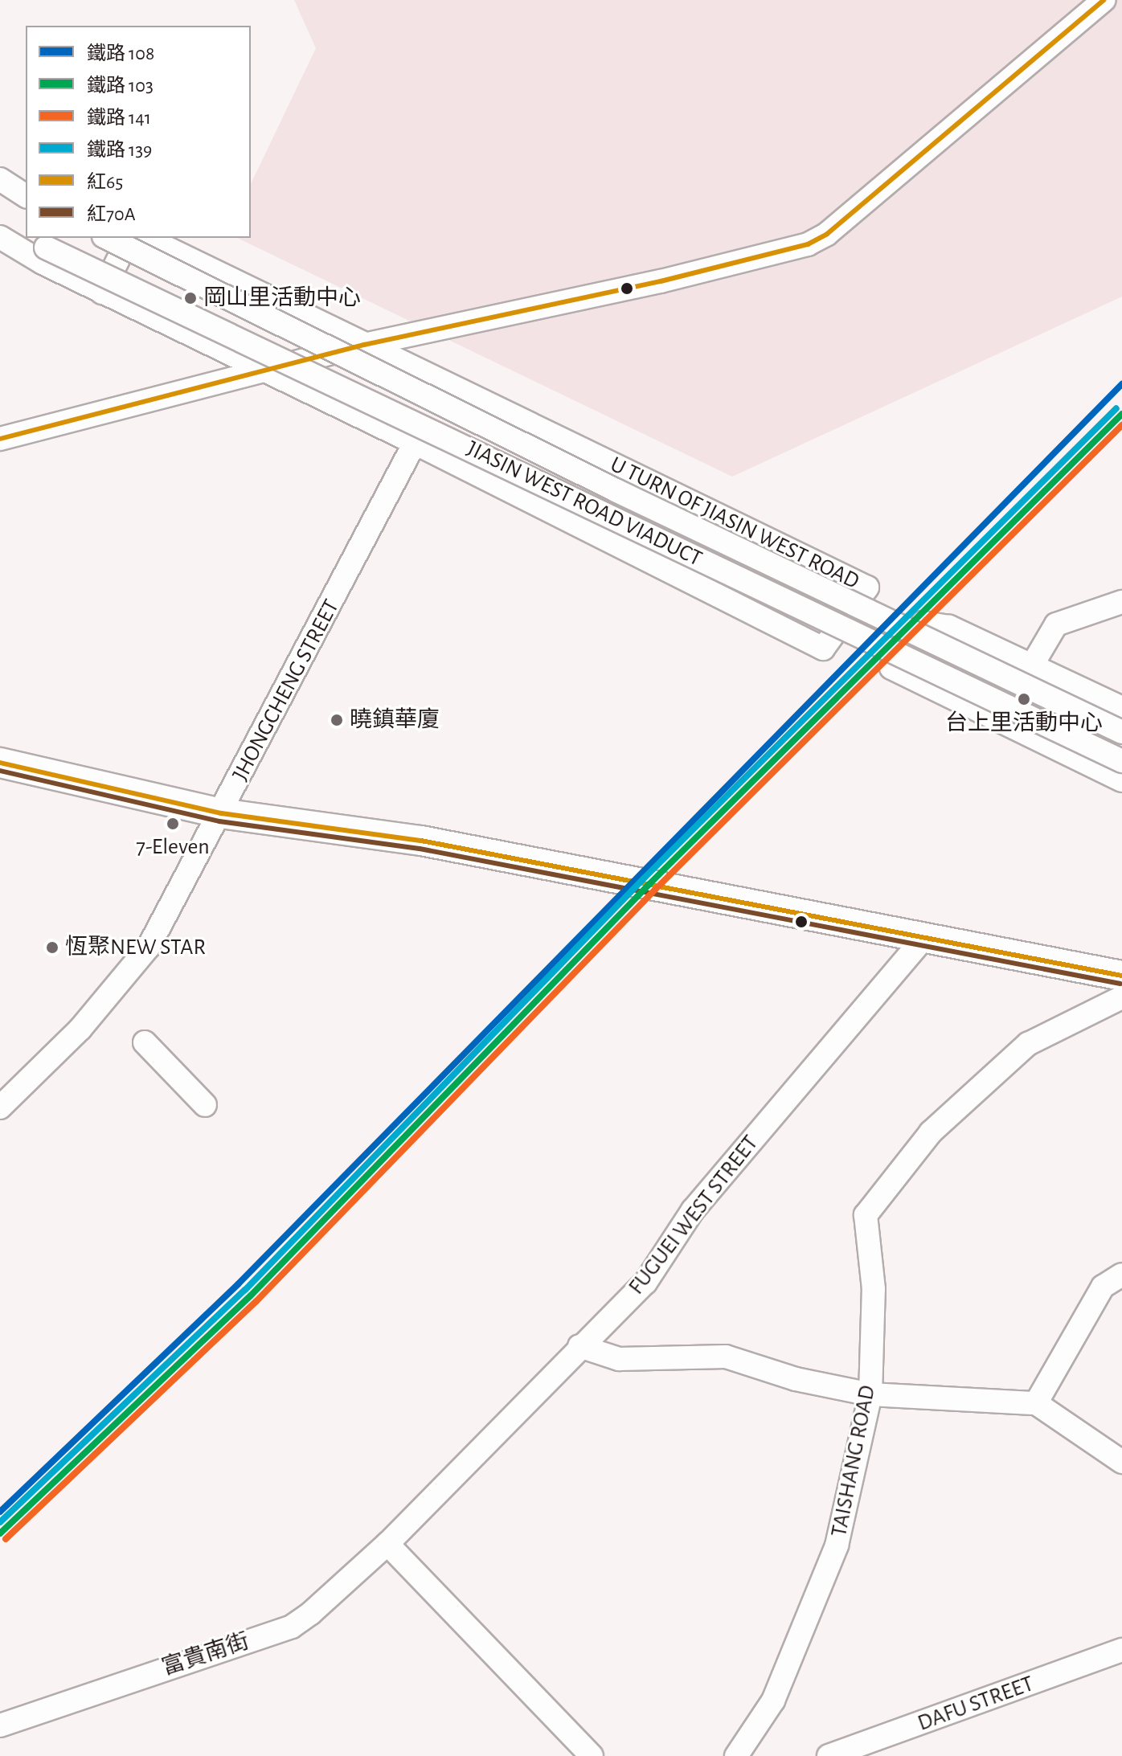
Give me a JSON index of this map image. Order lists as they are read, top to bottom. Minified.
{"streets":{"street":["JIASIN WEST ROAD VIADUCT","U TURN OF JIASIN WEST ROAD","JHONGCHENG STREET","FUGUEI WEST STREET","TAISHANG ROAD","富貴南街","DAFU STREET"]},"crossings":[["U TURN OF JIASIN WEST ROAD","JHONGCHENG STREET"],["FUGUEI WEST STREET","富貴南街"]],"places":["岡山里活動中心","台上里活動中心","曉鎮華廈","7-Eleven","恆聚NEW STAR"],"lines":["transit line 紅65","rail line 108","rail line 139","rail line 103","rail line 141","transit line 紅70A"],"legend":["鐵路 108","鐵路 103","鐵路 141","鐵路 139","紅65","紅70A"]}
